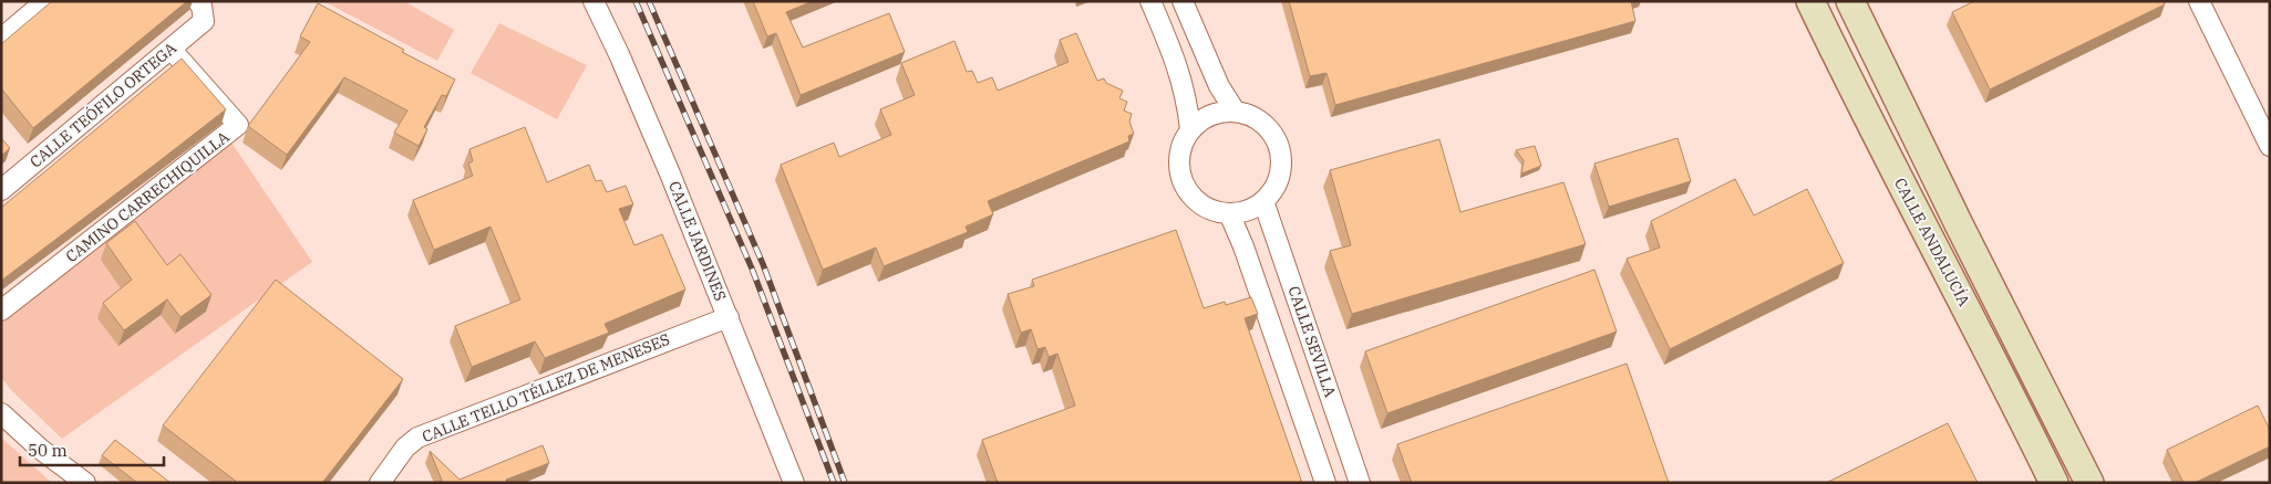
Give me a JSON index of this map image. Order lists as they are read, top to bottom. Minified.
{"streets":{"main road":["CALLE ANDALUCÍA"],"street":["CALLE TEÓFILO ORTEGA","CAMINO CARRECHIQUILLA","CALLE JARDINES","CALLE SEVILLA","CALLE TELLO TÉLLEZ DE MENESES"]},"crossings":[["CALLE TEÓFILO ORTEGA","CAMINO CARRECHIQUILLA"],["CALLE JARDINES","CALLE TELLO TÉLLEZ DE MENESES"]],"scale_bar":"50 m"}
